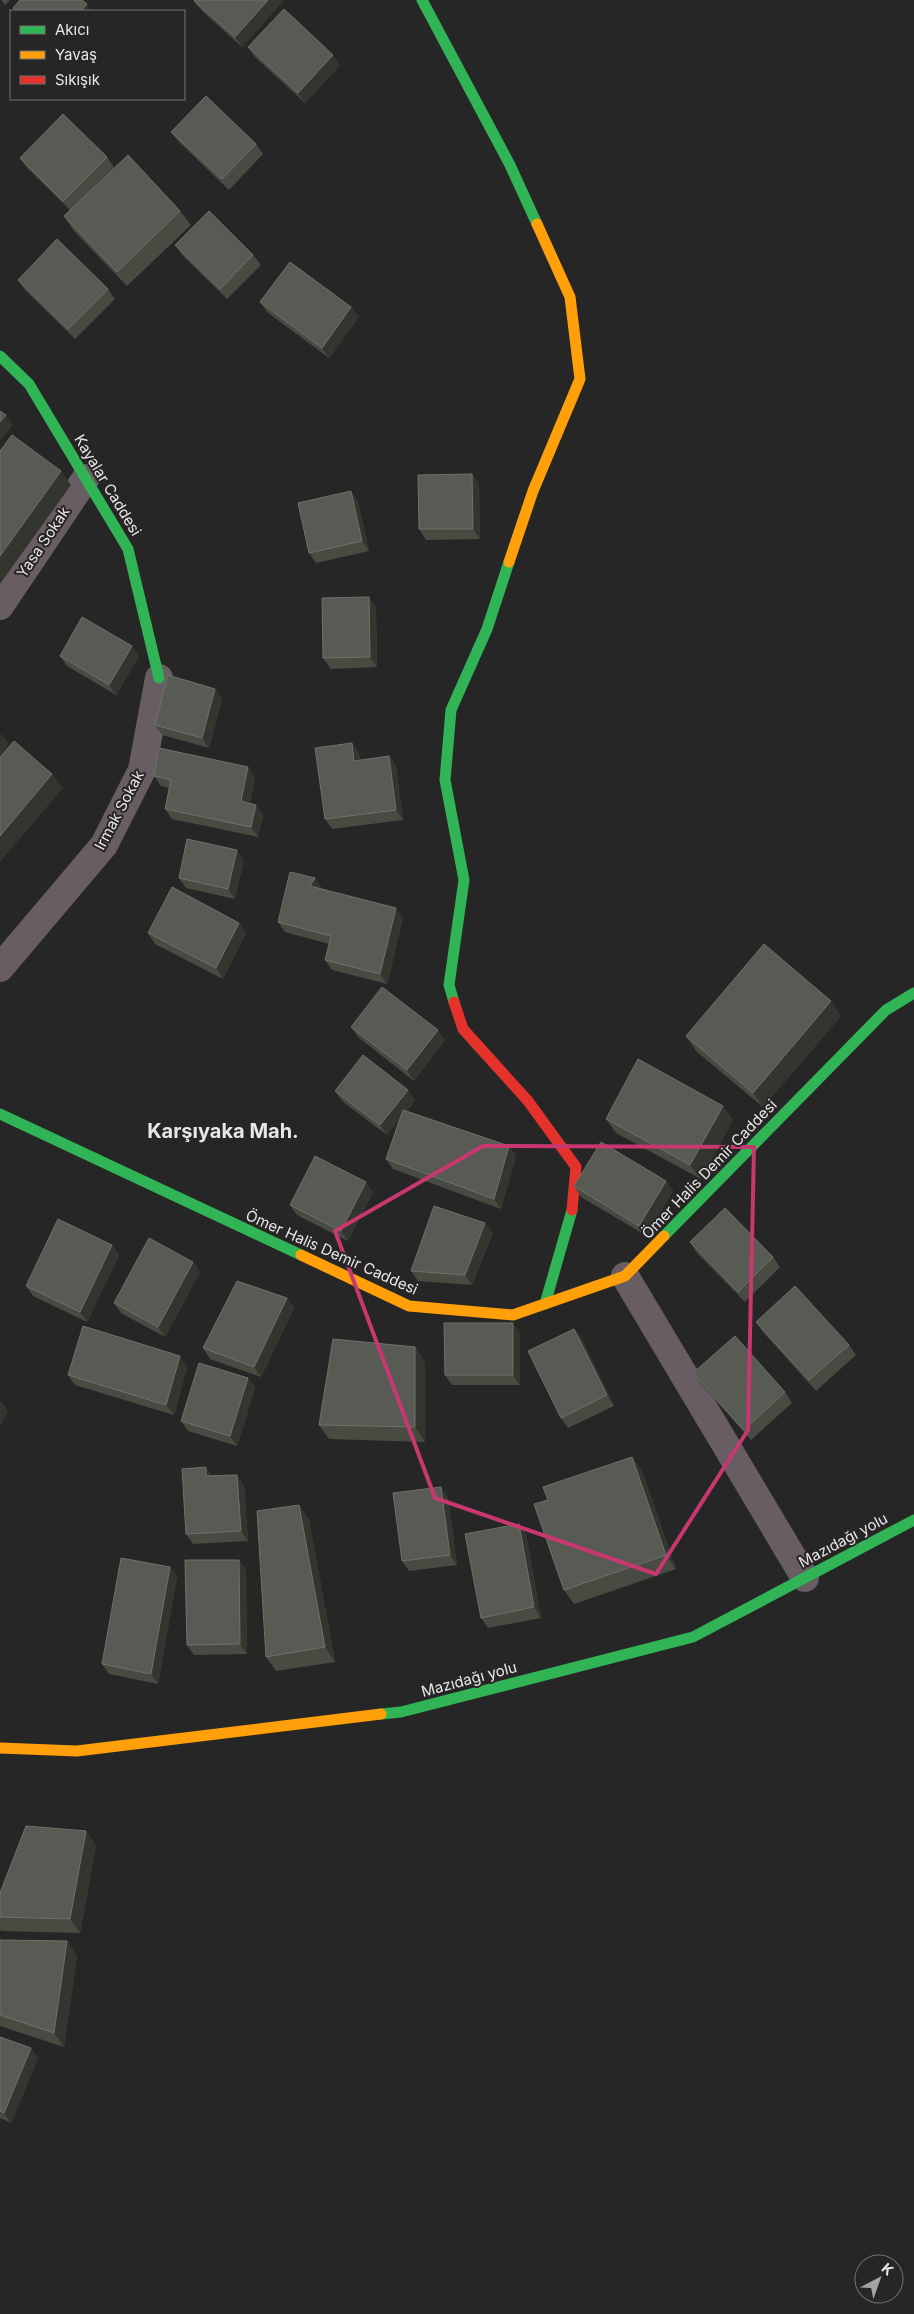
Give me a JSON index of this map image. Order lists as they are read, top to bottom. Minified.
{"streets":{"street":["Kayalar Caddesi","Yasa Sokak","Irmak Sokak","Ömer Halis Demir Caddesi","Mazıdağı yolu"]},"crossings":[["Kayalar Caddesi","Yasa Sokak"],["Kayalar Caddesi","Irmak Sokak"]],"districts":["Karşıyaka Mah."],"legend":["Akıcı","Yavaş","Sıkışık"],"north":"top right"}
